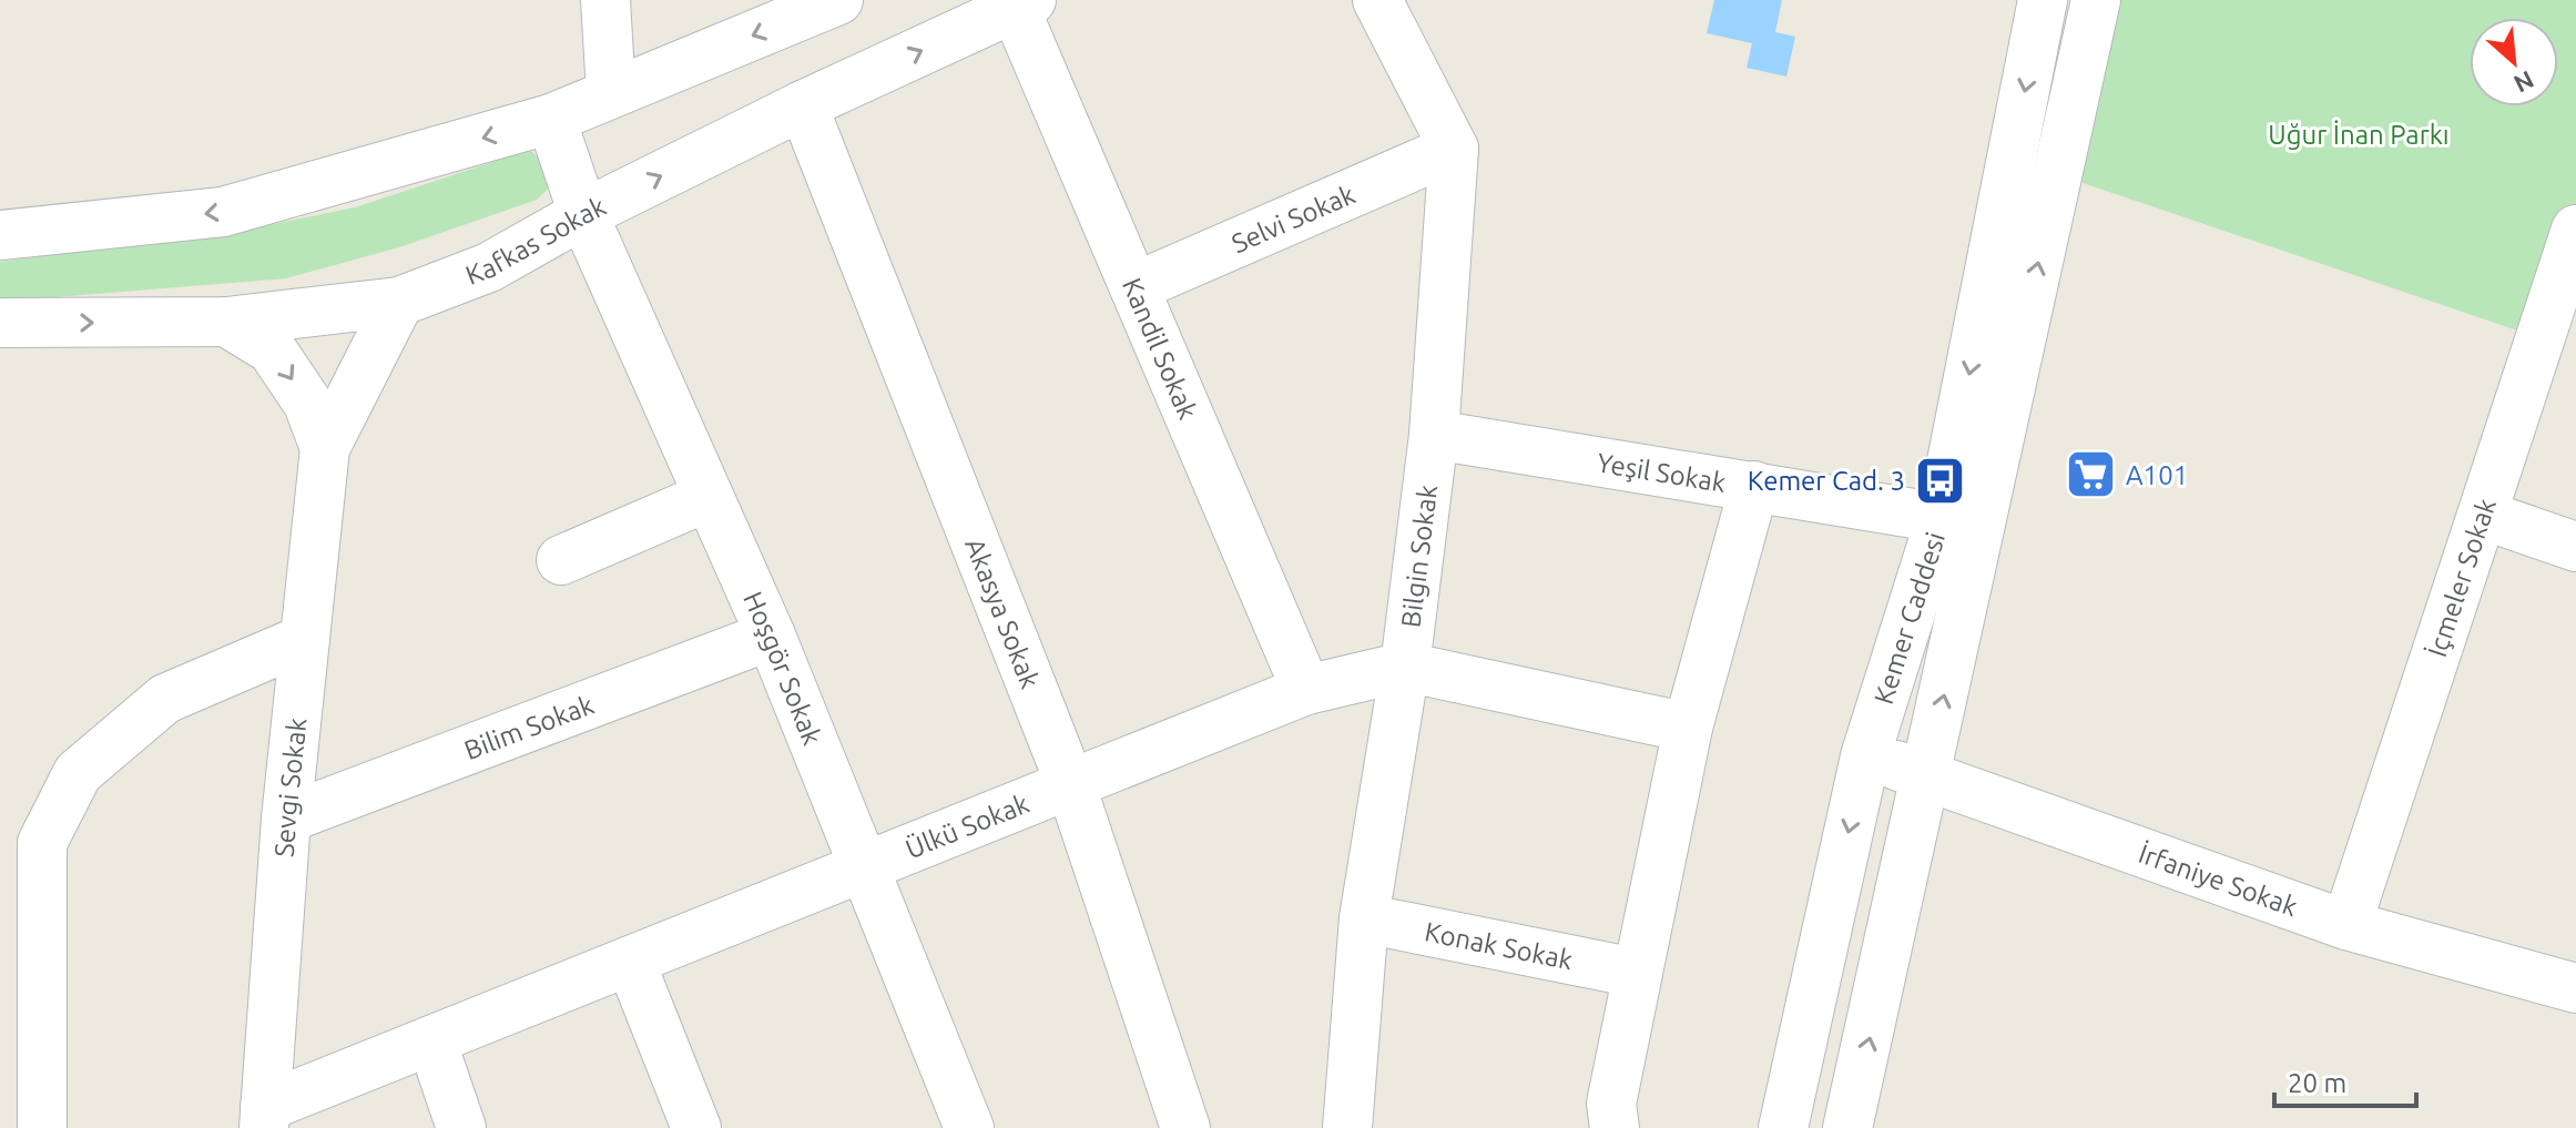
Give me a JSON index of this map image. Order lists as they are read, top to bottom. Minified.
{"streets":{"street":["Selvi Sokak","Kafkas Sokak","Kandil Sokak","Yeşil Sokak","Bilgin Sokak","İçmeler Sokak","Akasya Sokak","Kemer Caddesi","Hoşgör Sokak","Bilim Sokak","Sevgi Sokak","Ülkü Sokak","İrfaniye Sokak","Konak Sokak"]},"crossings":[["Selvi Sokak","Kandil Sokak"],["Selvi Sokak","Bilgin Sokak"],["Kafkas Sokak","Kandil Sokak"],["Kafkas Sokak","Akasya Sokak"],["Kafkas Sokak","Hoşgör Sokak"],["Kandil Sokak","Ülkü Sokak"],["Yeşil Sokak","Bilgin Sokak"],["Yeşil Sokak","Kemer Caddesi"],["Bilgin Sokak","Ülkü Sokak"],["Bilgin Sokak","Konak Sokak"],["İçmeler Sokak","İrfaniye Sokak"],["Akasya Sokak","Ülkü Sokak"],["Kemer Caddesi","İrfaniye Sokak"],["Hoşgör Sokak","Bilim Sokak"],["Hoşgör Sokak","Ülkü Sokak"],["Bilim Sokak","Sevgi Sokak"],["Sevgi Sokak","Ülkü Sokak"]],"parks":["Uğur İnan Parkı"],"places":{"supermarket":["A101"],"bus stop":["Kemer Cad. 3"]},"scale_bar":"20 m","north":"bottom right"}
